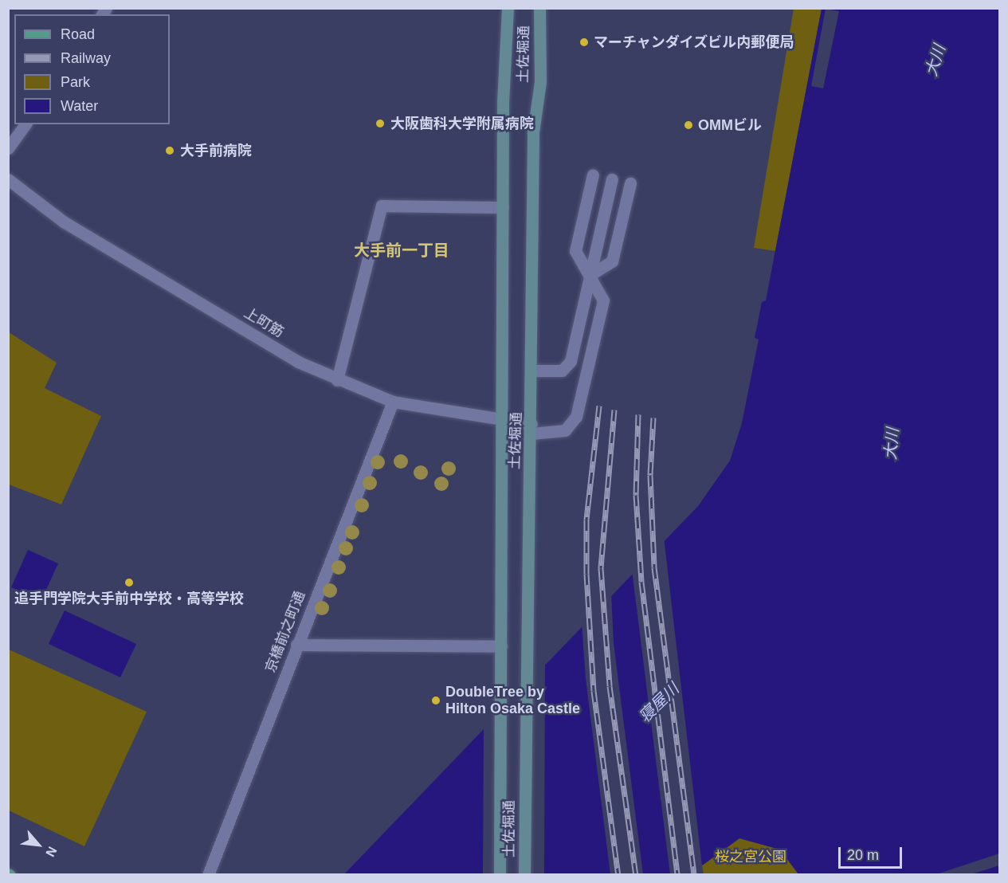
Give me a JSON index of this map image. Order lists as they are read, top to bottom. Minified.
{"streets":{"main road":["土佐堀通"],"street":["上町筋","京橋前之町通"]},"crossings":[["土佐堀通","上町筋"],["上町筋","京橋前之町通"]],"districts":["大手前一丁目"],"water":["大川","寝屋川"],"parks":["桜之宮公園"],"places":["マーチャンダイズビル内郵便局","大阪歯科大学附属病院","OMMビル","大手前病院","追手門学院大手前中学校・高等学校","DoubleTree by Hilton Osaka Castle"],"legend":["Road","Railway","Park","Water"],"scale_bar":"20 m","north":"bottom right"}
